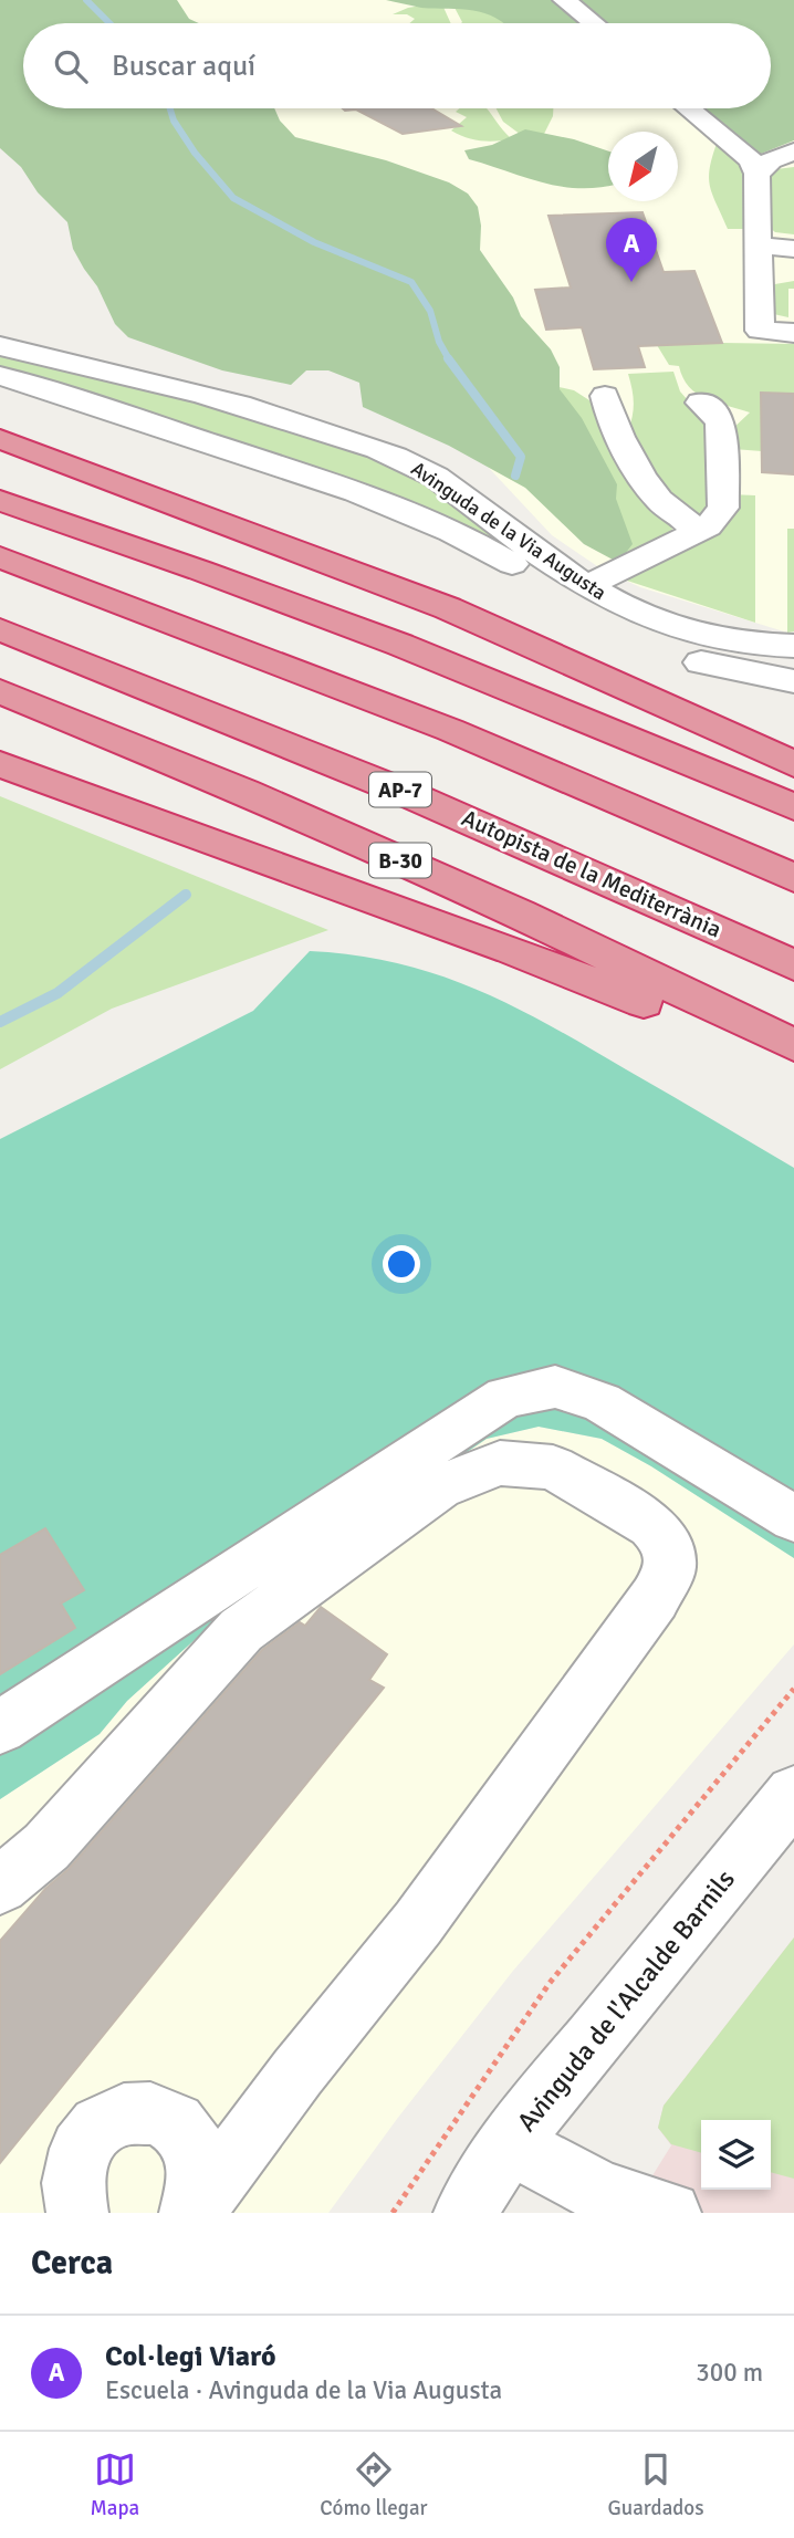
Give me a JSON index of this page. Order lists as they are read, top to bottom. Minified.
{"streets":{"highway":["AP-7","B-30","Autopista de la Mediterrània"],"street":["Avinguda de la Via Augusta","Avinguda de l'Alcalde Barnils"]},"north":"bottom left","page":{"search":"Buscar aquí","pins":"A","heading":"Cerca","list":[{"mark":"A","name":"Col·legi Viaró","note":"Escuela · Avinguda de la Via Augusta","value":"300 m"}],"nav":["Mapa","Cómo llegar","Guardados"]}}
